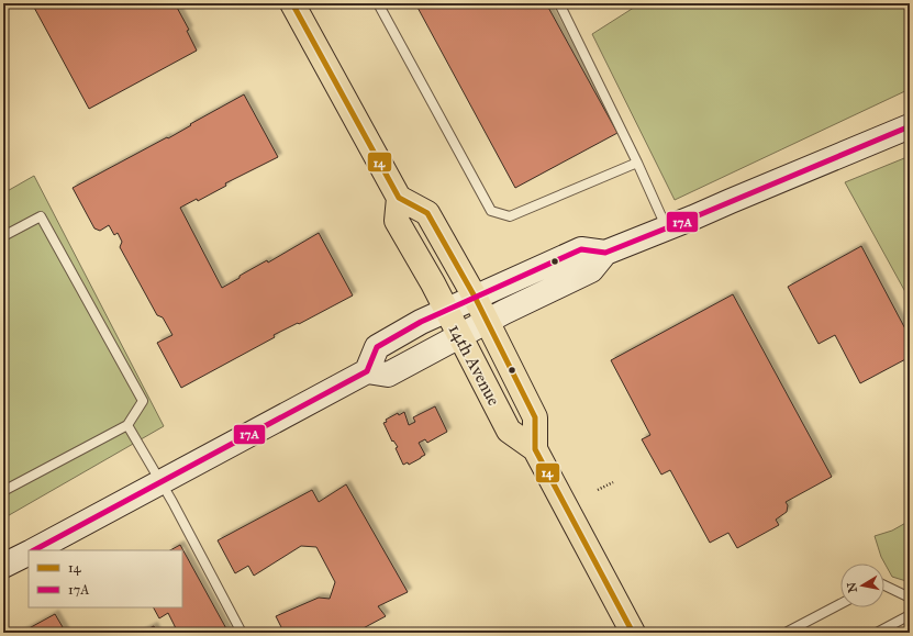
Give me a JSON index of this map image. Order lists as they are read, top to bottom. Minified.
{"streets":{"main road":["14th Avenue"]},"lines":["transit line 14","transit line 17A"],"legend":["14","17A"],"north":"left"}
